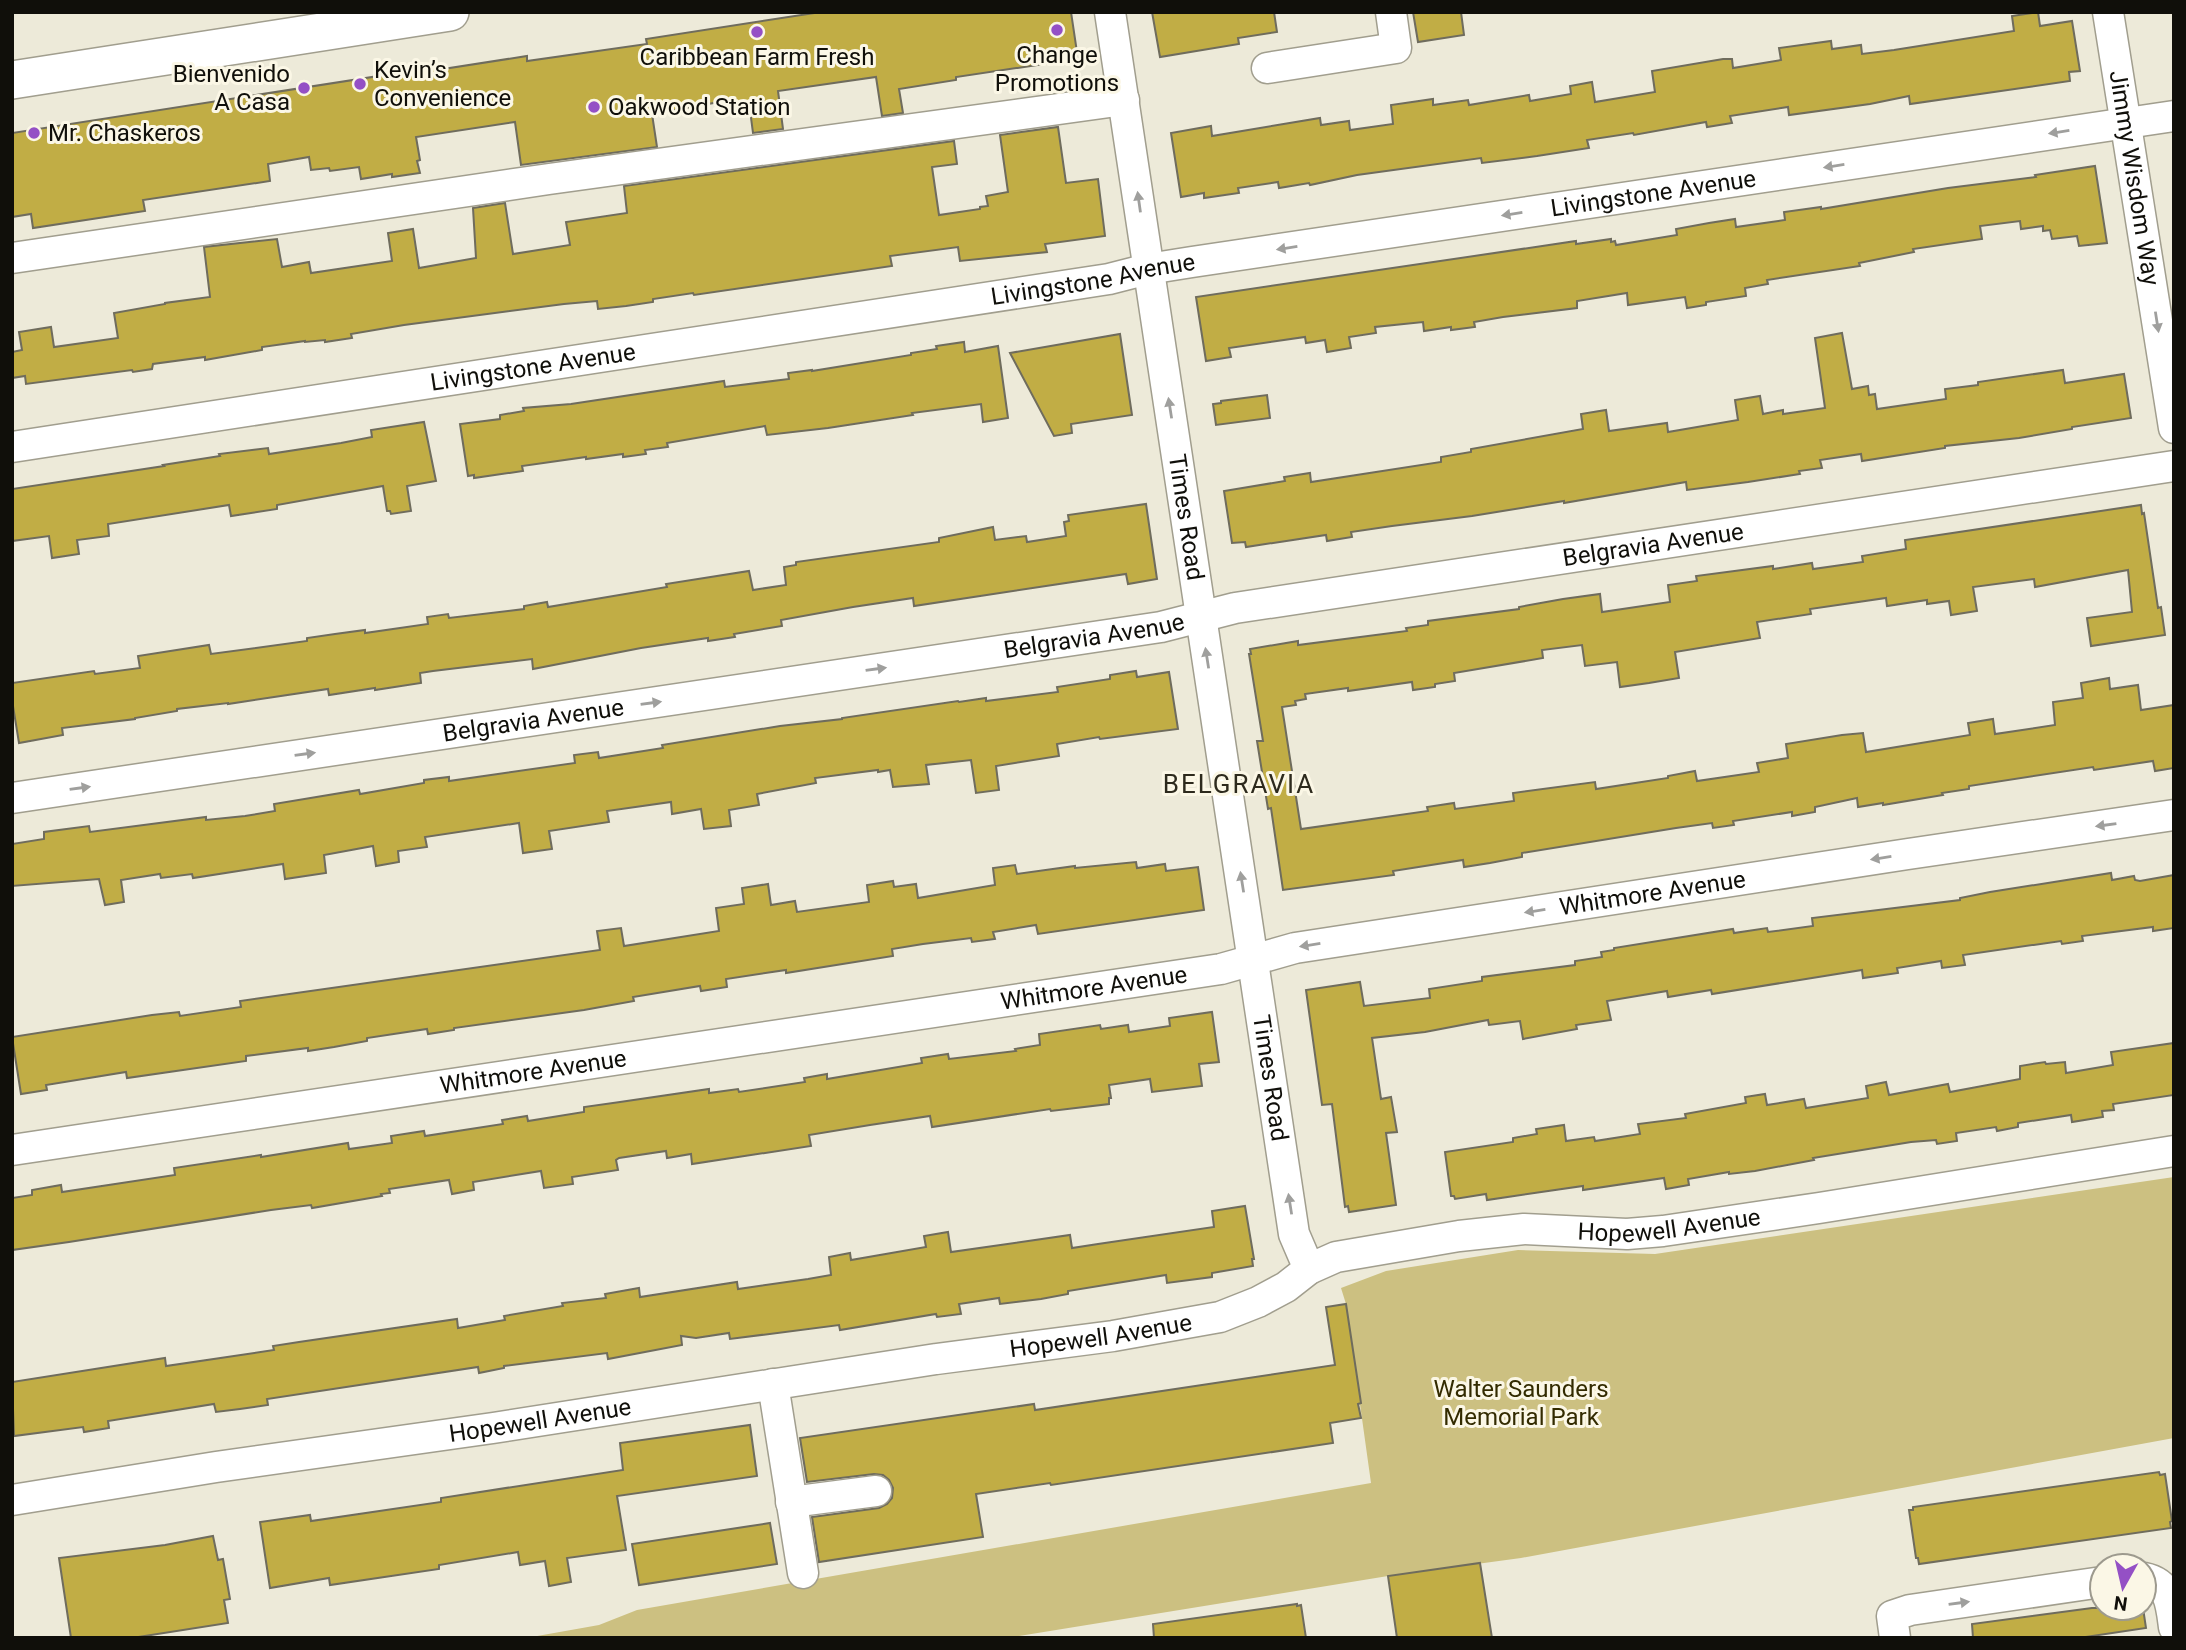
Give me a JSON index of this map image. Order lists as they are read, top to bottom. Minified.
{"streets":{"street":["Jimmy Wisdom Way","Livingstone Avenue","Times Road","Belgravia Avenue","Whitmore Avenue","Hopewell Avenue"]},"crossings":[["Jimmy Wisdom Way","Livingstone Avenue"],["Livingstone Avenue","Times Road"],["Times Road","Belgravia Avenue"],["Times Road","Whitmore Avenue"],["Times Road","Hopewell Avenue"]],"one_way":["Jimmy Wisdom Way","Livingstone Avenue","Times Road","Belgravia Avenue","Whitmore Avenue"],"districts":["BELGRAVIA"],"parks":["Walter Saunders Memorial Park"],"places":["Change Promotions","Caribbean Farm Fresh","Kevin’s Convenience","Bienvenido A Casa","Oakwood Station","Mr. Chaskeros"],"north":"bottom"}
